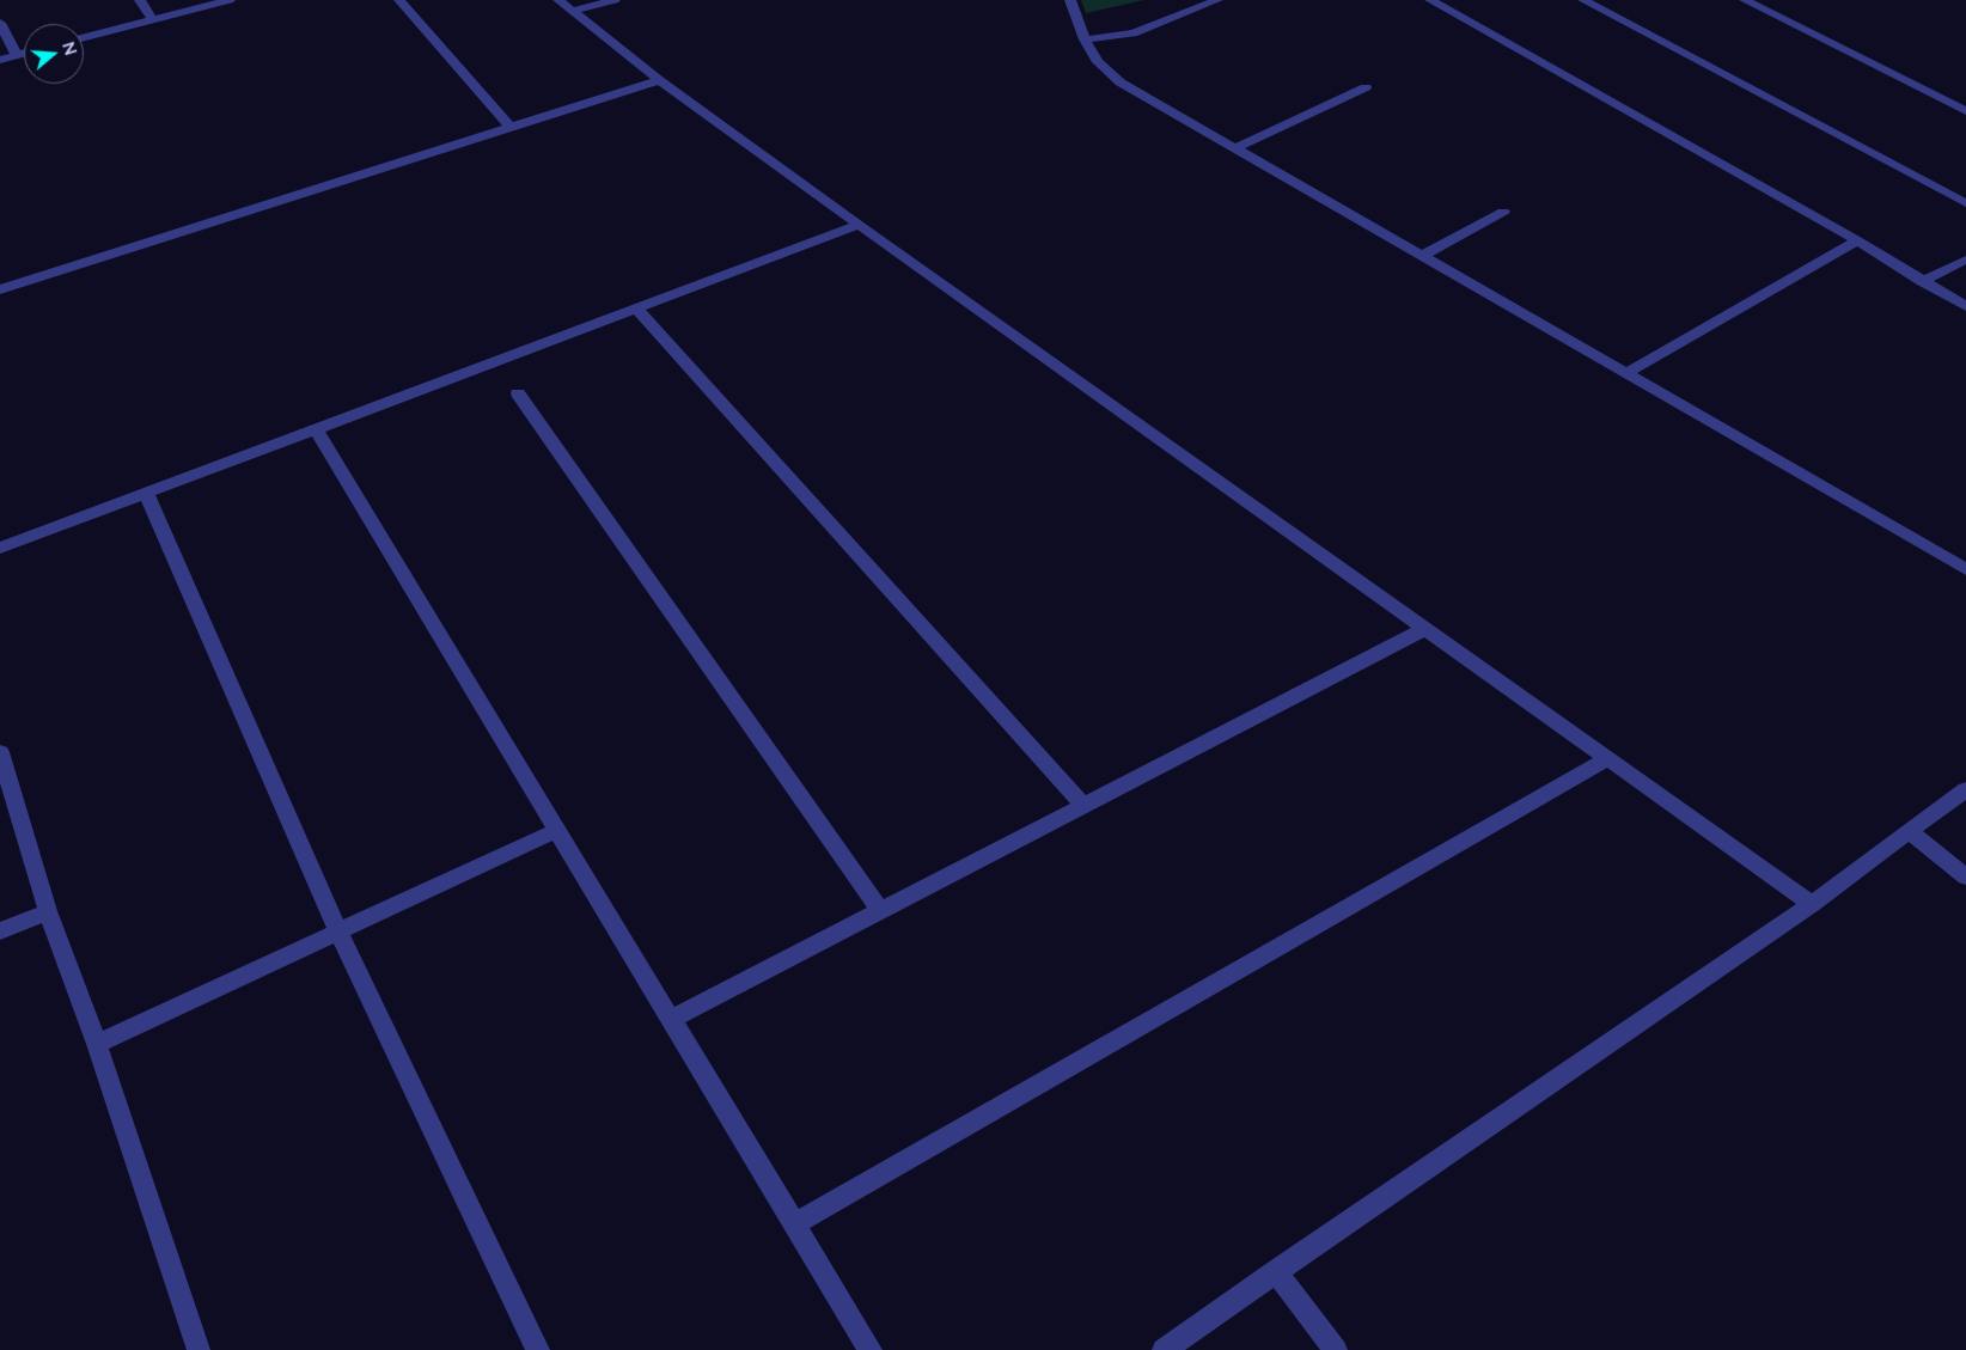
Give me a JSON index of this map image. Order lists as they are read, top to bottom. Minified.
{"north":"right"}
